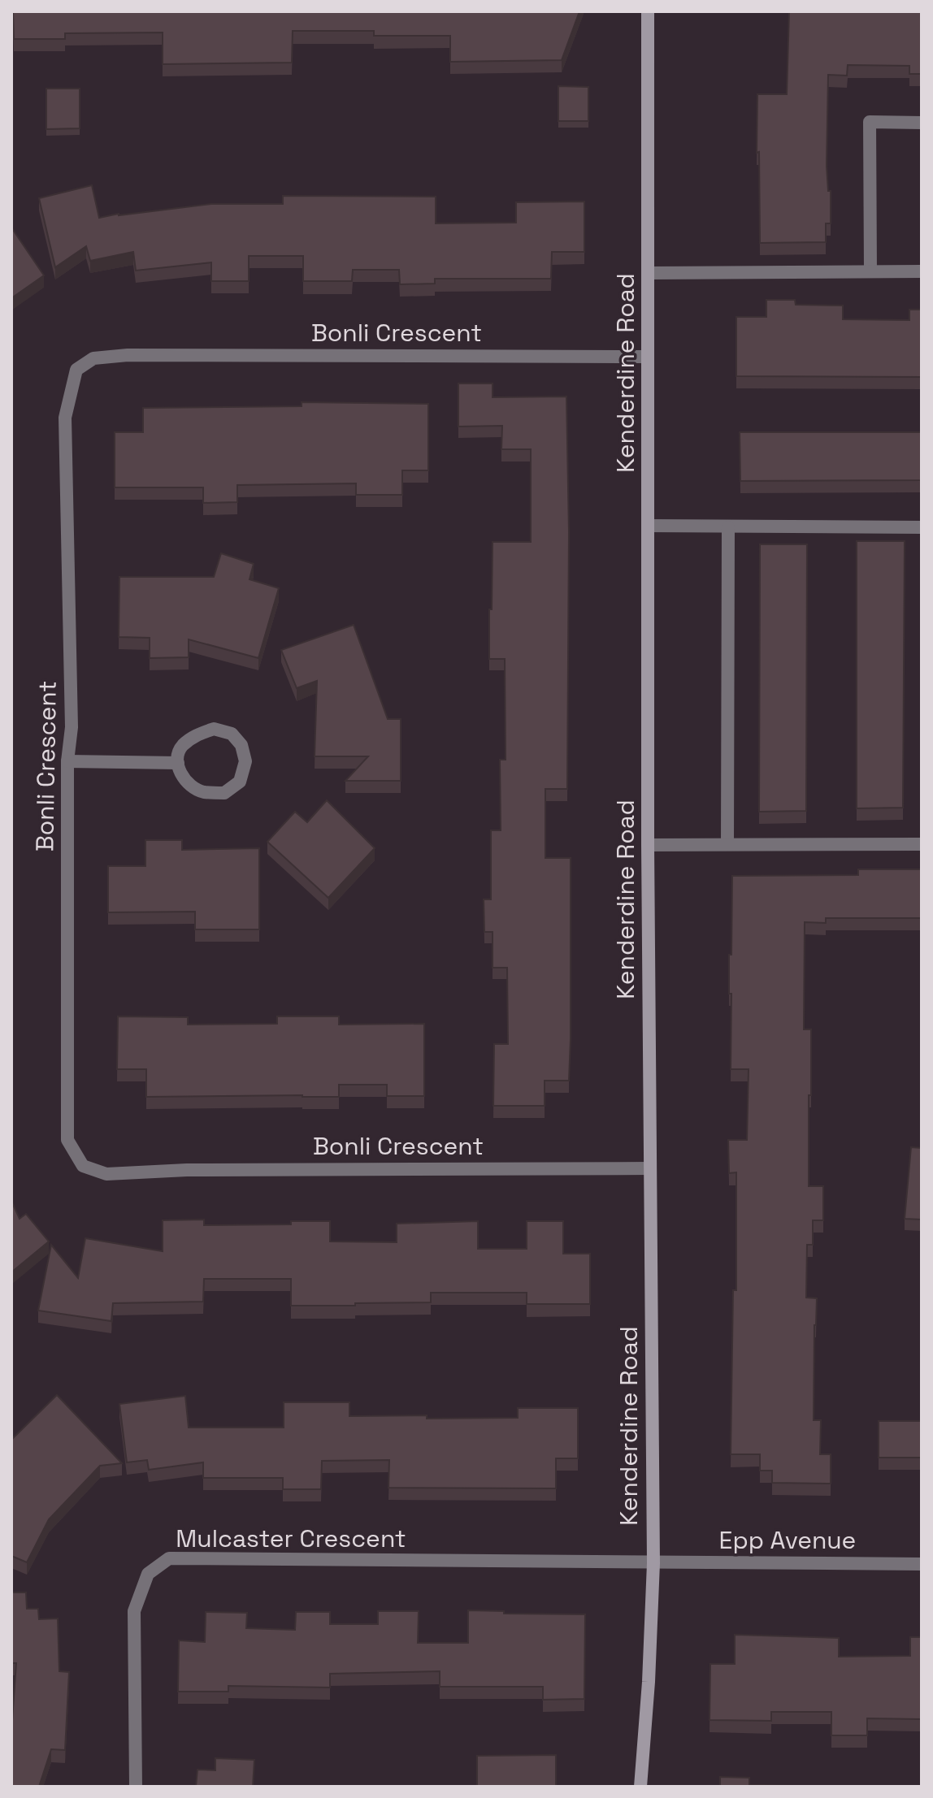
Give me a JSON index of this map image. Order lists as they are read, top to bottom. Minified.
{"streets":{"street":["Bonli Crescent","Kenderdine Road","Mulcaster Crescent","Epp Avenue"]},"crossings":[["Bonli Crescent","Kenderdine Road"],["Kenderdine Road","Mulcaster Crescent"],["Kenderdine Road","Epp Avenue"],["Mulcaster Crescent","Epp Avenue"]]}
